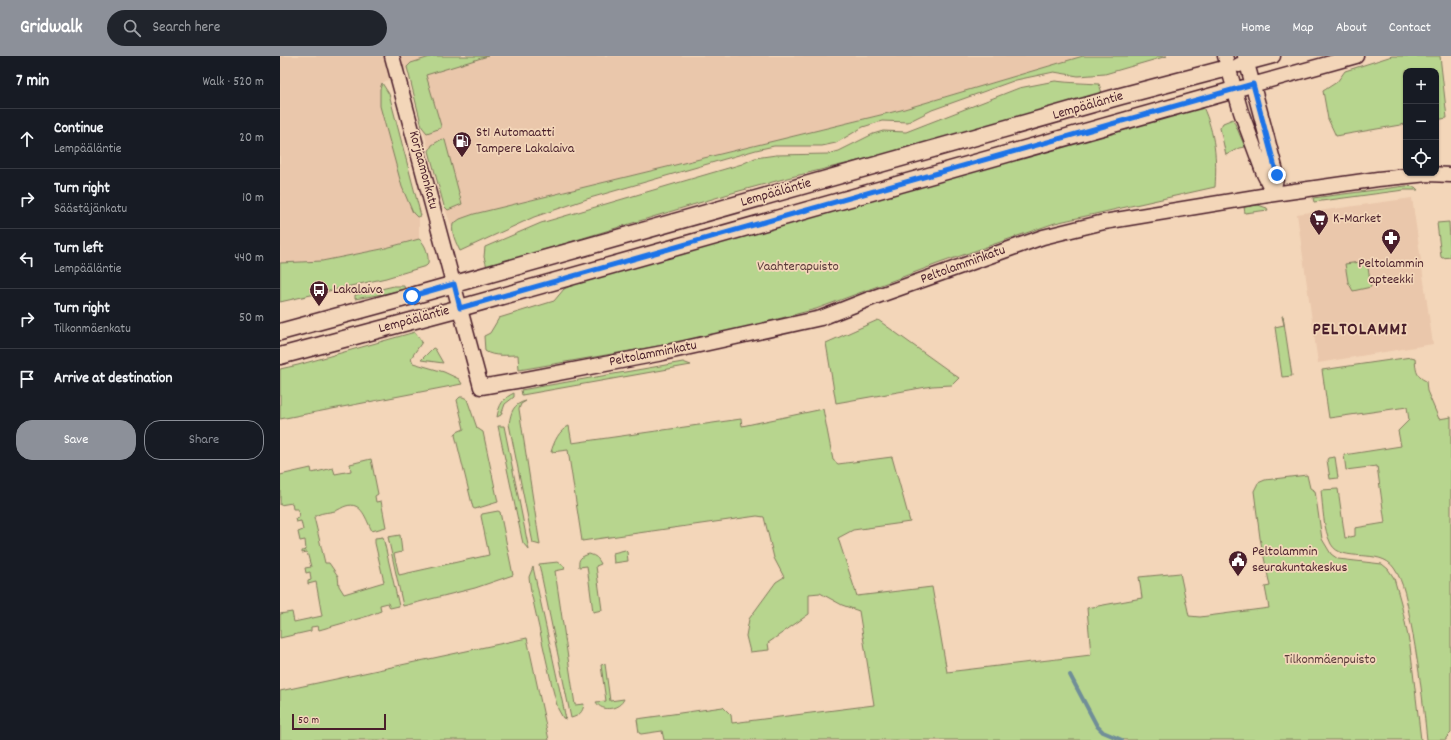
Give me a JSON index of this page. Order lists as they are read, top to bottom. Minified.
{"streets":{"main road":["Lempääläntie"],"street":["Korjaamonkatu","Peltolamminkatu"]},"crossings":[["Lempääläntie","Korjaamonkatu"],["Korjaamonkatu","Peltolamminkatu"]],"districts":["PELTOLAMMI"],"parks":["Vaahterapuisto","Tilkonmäenpuisto"],"places":{"fuel station":["St1 Automaatti Tampere Lakalaiva"],"supermarket":["K-Market"],"pharmacy":["Peltolammin apteekki"],"bus stop":["Lakalaiva"],"public building":["Peltolammin seurakuntakeskus"]},"scale_bar":"50 m","page":{"header":"Gridwalk","search":"Search here","nav":["Home","Map","About","Contact"],"heading":["7 min","Walk · 520 m"],"map_buttons":["+","−"],"list":[["Continue","Lempääläntie","20 m"],["Turn right","Säästäjänkatu","10 m"],["Turn left","Lempääläntie","440 m"],["Turn right","Tilkonmäenkatu","50 m"],"Arrive at destination"],"buttons":["Save","Share"],"scale":"50 m"}}
